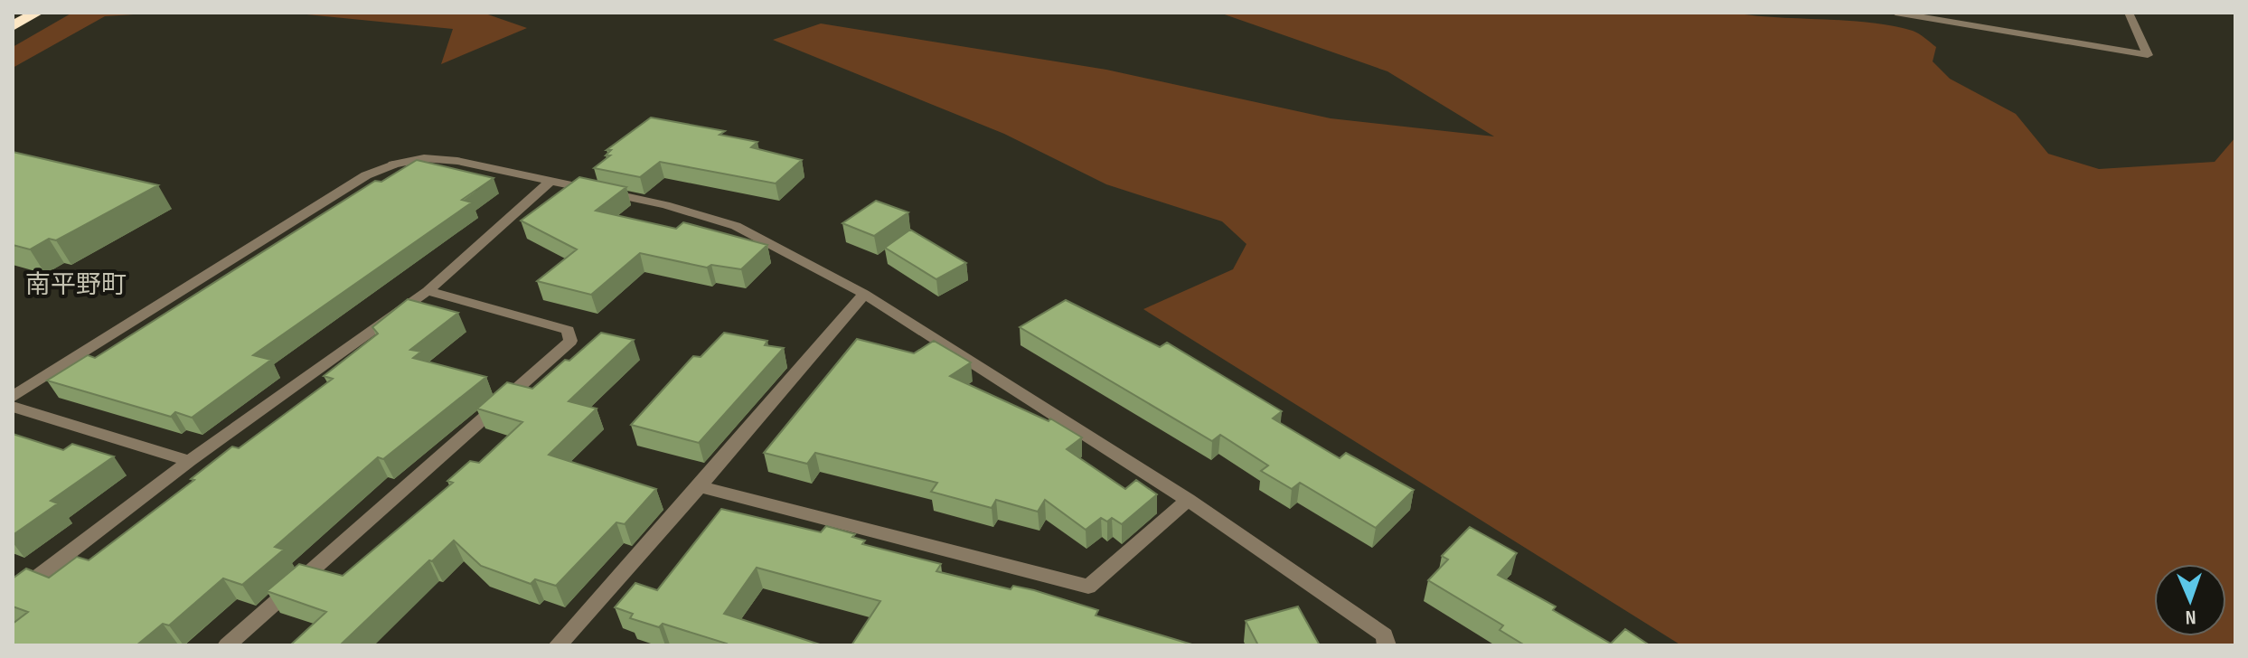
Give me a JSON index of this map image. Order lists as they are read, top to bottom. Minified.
{"districts":["南平野町"],"north":"bottom"}
